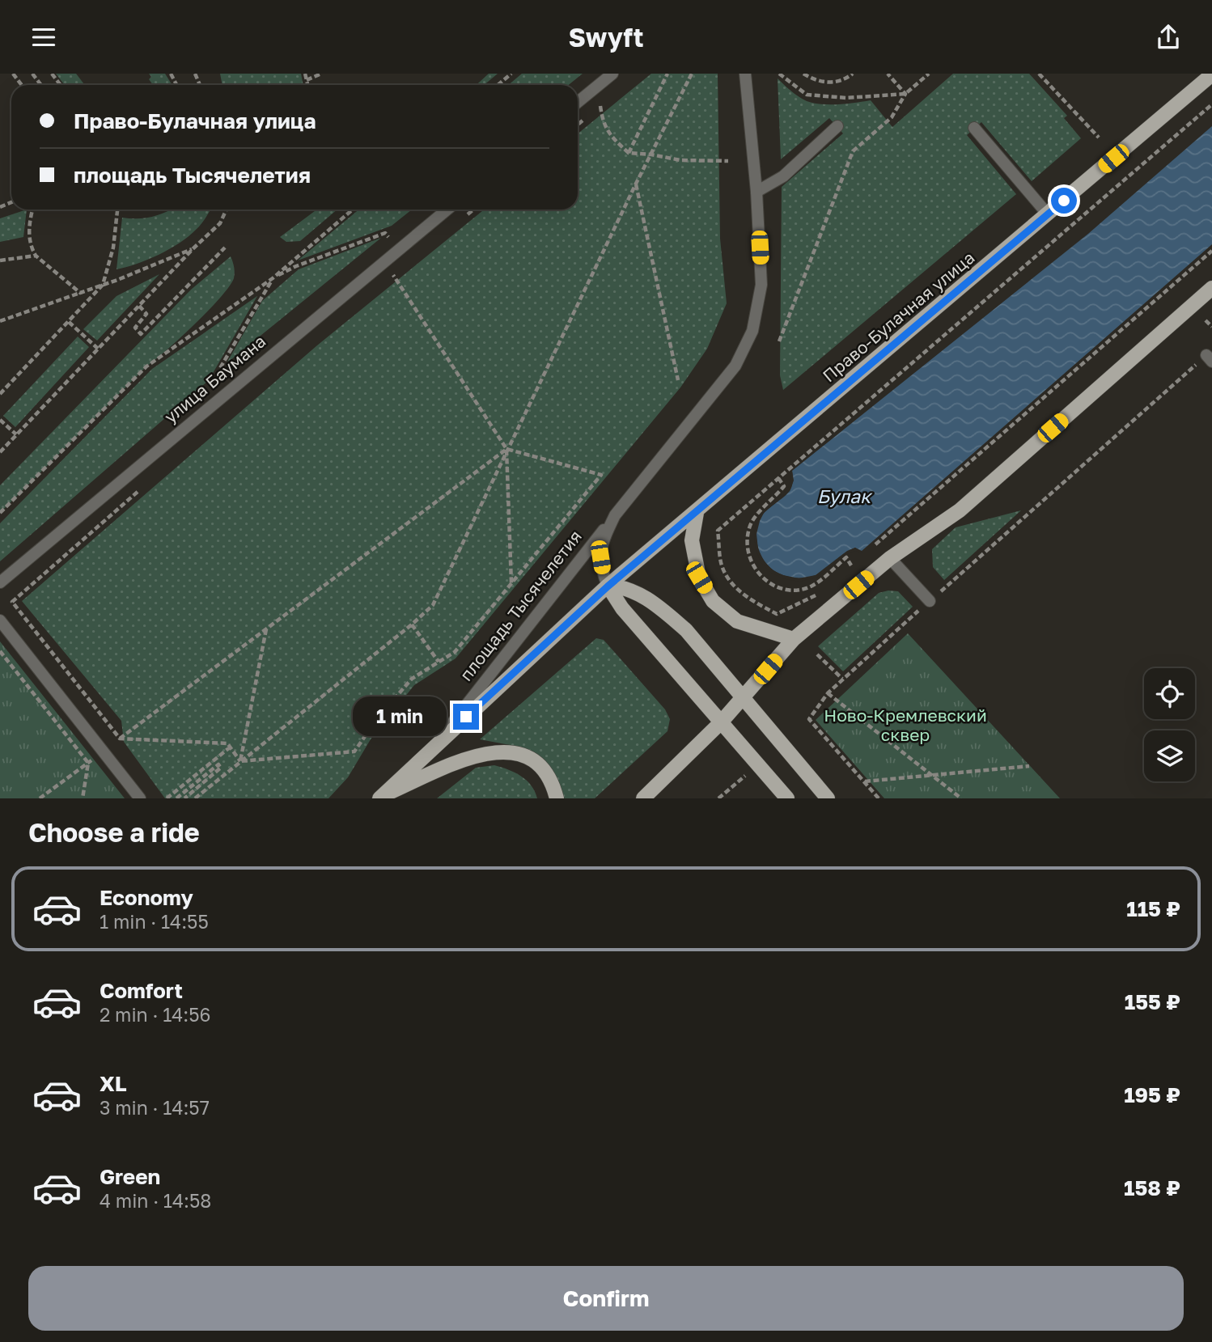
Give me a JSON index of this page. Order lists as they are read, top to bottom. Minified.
{"streets":{"main road":["Право-Булачная улица","площадь Тысячелетия"],"street":["улица Баумана"]},"crossings":[["Право-Булачная улица","площадь Тысячелетия"]],"water":["Булак"],"parks":["Ново-Кремлевский сквер"],"page":{"header":"Swyft","banner":["Право-Булачная улица","площадь Тысячелетия"],"bubble":"1 min","heading":"Choose a ride","list":[{"name":"Economy","note":"1 min · 14:55","value":"115 ₽"},{"name":"Comfort","note":"2 min · 14:56","value":"155 ₽"},{"name":"XL","note":"3 min · 14:57","value":"195 ₽"},{"name":"Green","note":"4 min · 14:58","value":"158 ₽"}],"buttons":"Confirm"}}
